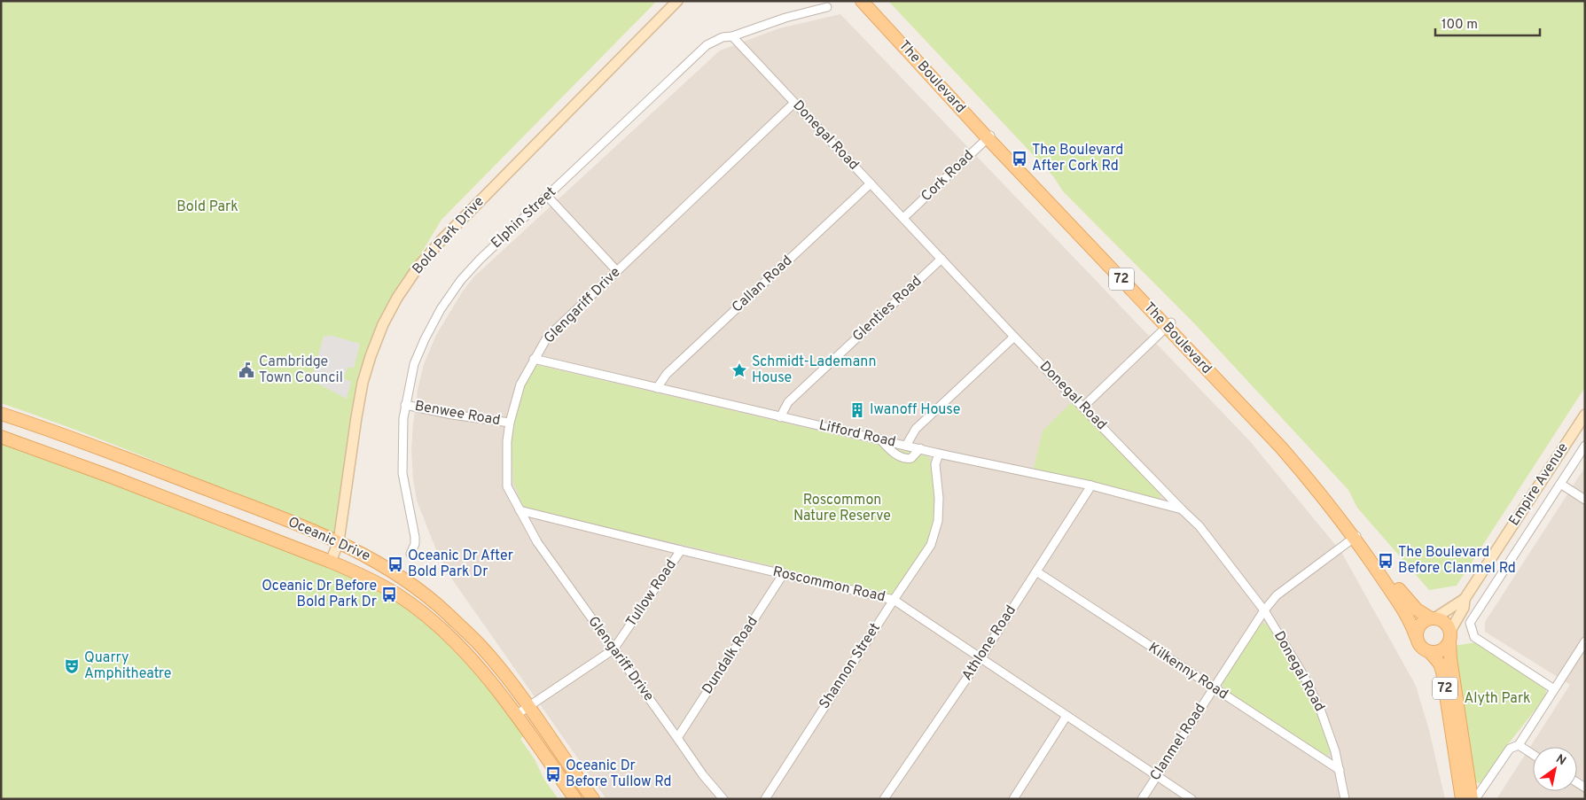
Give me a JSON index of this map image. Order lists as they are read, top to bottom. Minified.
{"streets":{"main road":["The Boulevard","72","Oceanic Drive"],"street":["Donegal Road","Cork Road","Elphin Street","Bold Park Drive","Callan Road","Glengariff Drive","Glenties Road","Benwee Road","Lifford Road","Empire Avenue","Roscommon Road","Tullow Road","Athlone Road","Dundalk Road","Shannon Street","Kilkenny Road","Clanmel Road"]},"crossings":[["The Boulevard","Cork Road"],["The Boulevard","72"],["The Boulevard","Empire Avenue"],["The Boulevard","Clanmel Road"],["Donegal Road","Cork Road"],["Donegal Road","Elphin Street"],["Donegal Road","Callan Road"],["Donegal Road","Glengariff Drive"],["Donegal Road","Glenties Road"],["Donegal Road","Lifford Road"],["Donegal Road","Kilkenny Road"],["Donegal Road","Clanmel Road"],["Elphin Street","Benwee Road"],["Bold Park Drive","Oceanic Drive"],["72","Empire Avenue"],["Callan Road","Lifford Road"],["Glengariff Drive","Benwee Road"],["Glengariff Drive","Lifford Road"],["Glengariff Drive","Roscommon Road"],["Glengariff Drive","Tullow Road"],["Glengariff Drive","Dundalk Road"],["Glenties Road","Lifford Road"],["Lifford Road","Athlone Road"],["Lifford Road","Shannon Street"],["Oceanic Drive","Tullow Road"],["Roscommon Road","Tullow Road"],["Roscommon Road","Athlone Road"],["Roscommon Road","Dundalk Road"],["Roscommon Road","Shannon Street"],["Roscommon Road","Clanmel Road"],["Athlone Road","Kilkenny Road"],["Kilkenny Road","Clanmel Road"]],"parks":["Bold Park","Roscommon Nature Reserve","Alyth Park"],"places":{"bus stop":["The Boulevard After Cork Rd","The Boulevard Before Clanmel Rd","Oceanic Dr After Bold Park Dr","Oceanic Dr Before Bold Park Dr","Oceanic Dr Before Tullow Rd"],"public building":["Cambridge Town Council"],"place":["Schmidt-Lademann House"],"building":["Iwanoff House"],"theatre":["Quarry Amphitheatre"]},"scale_bar":"100 m","north":"top right"}
